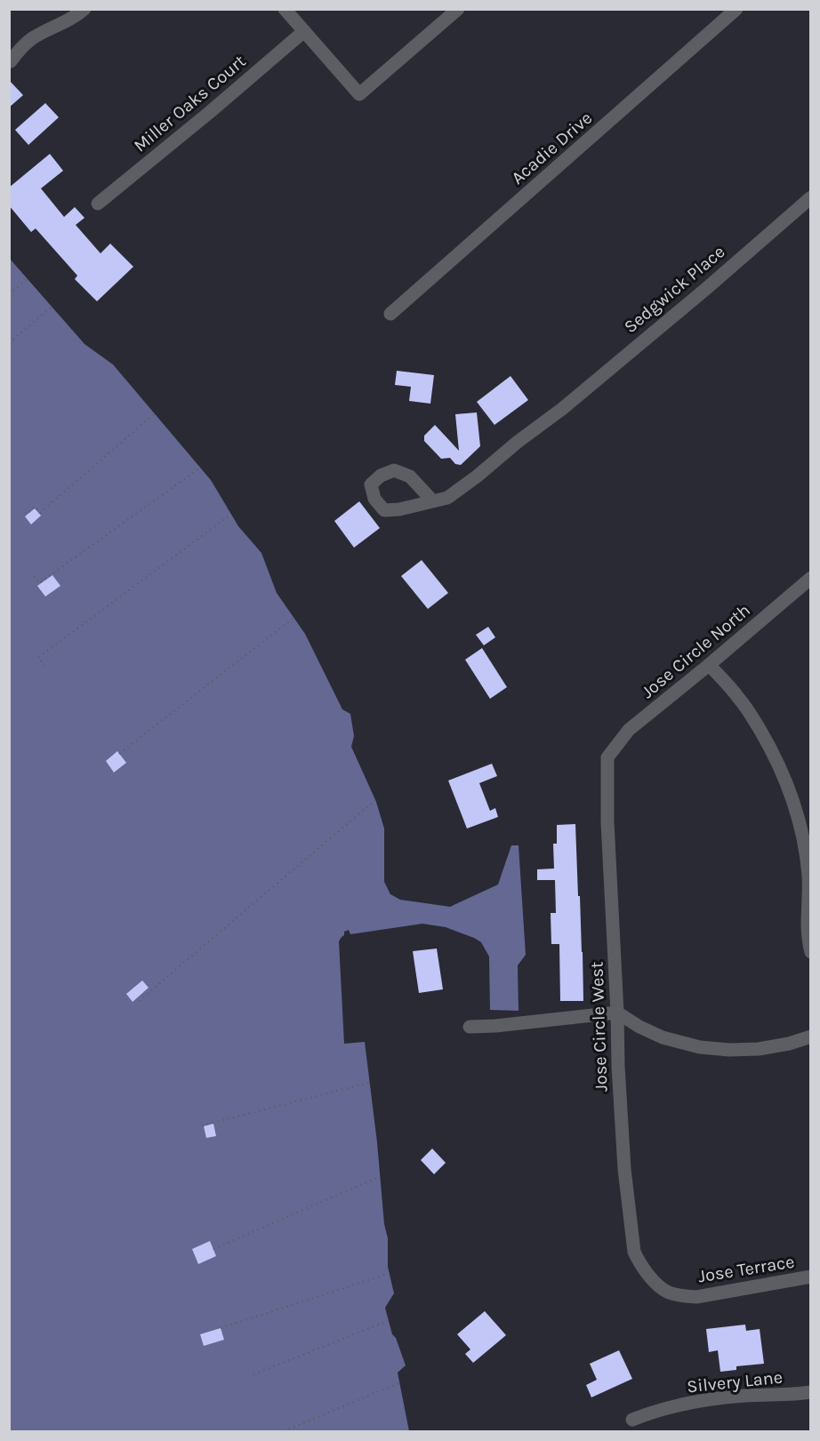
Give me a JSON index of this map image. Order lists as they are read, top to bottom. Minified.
{"streets":{"street":["Miller Oaks Court","Acadie Drive","Sedgwick Place","Jose Circle North","Jose Circle West","Jose Terrace","Silvery Lane"]},"crossings":[["Jose Circle North","Jose Circle West"],["Jose Circle West","Jose Terrace"]]}
